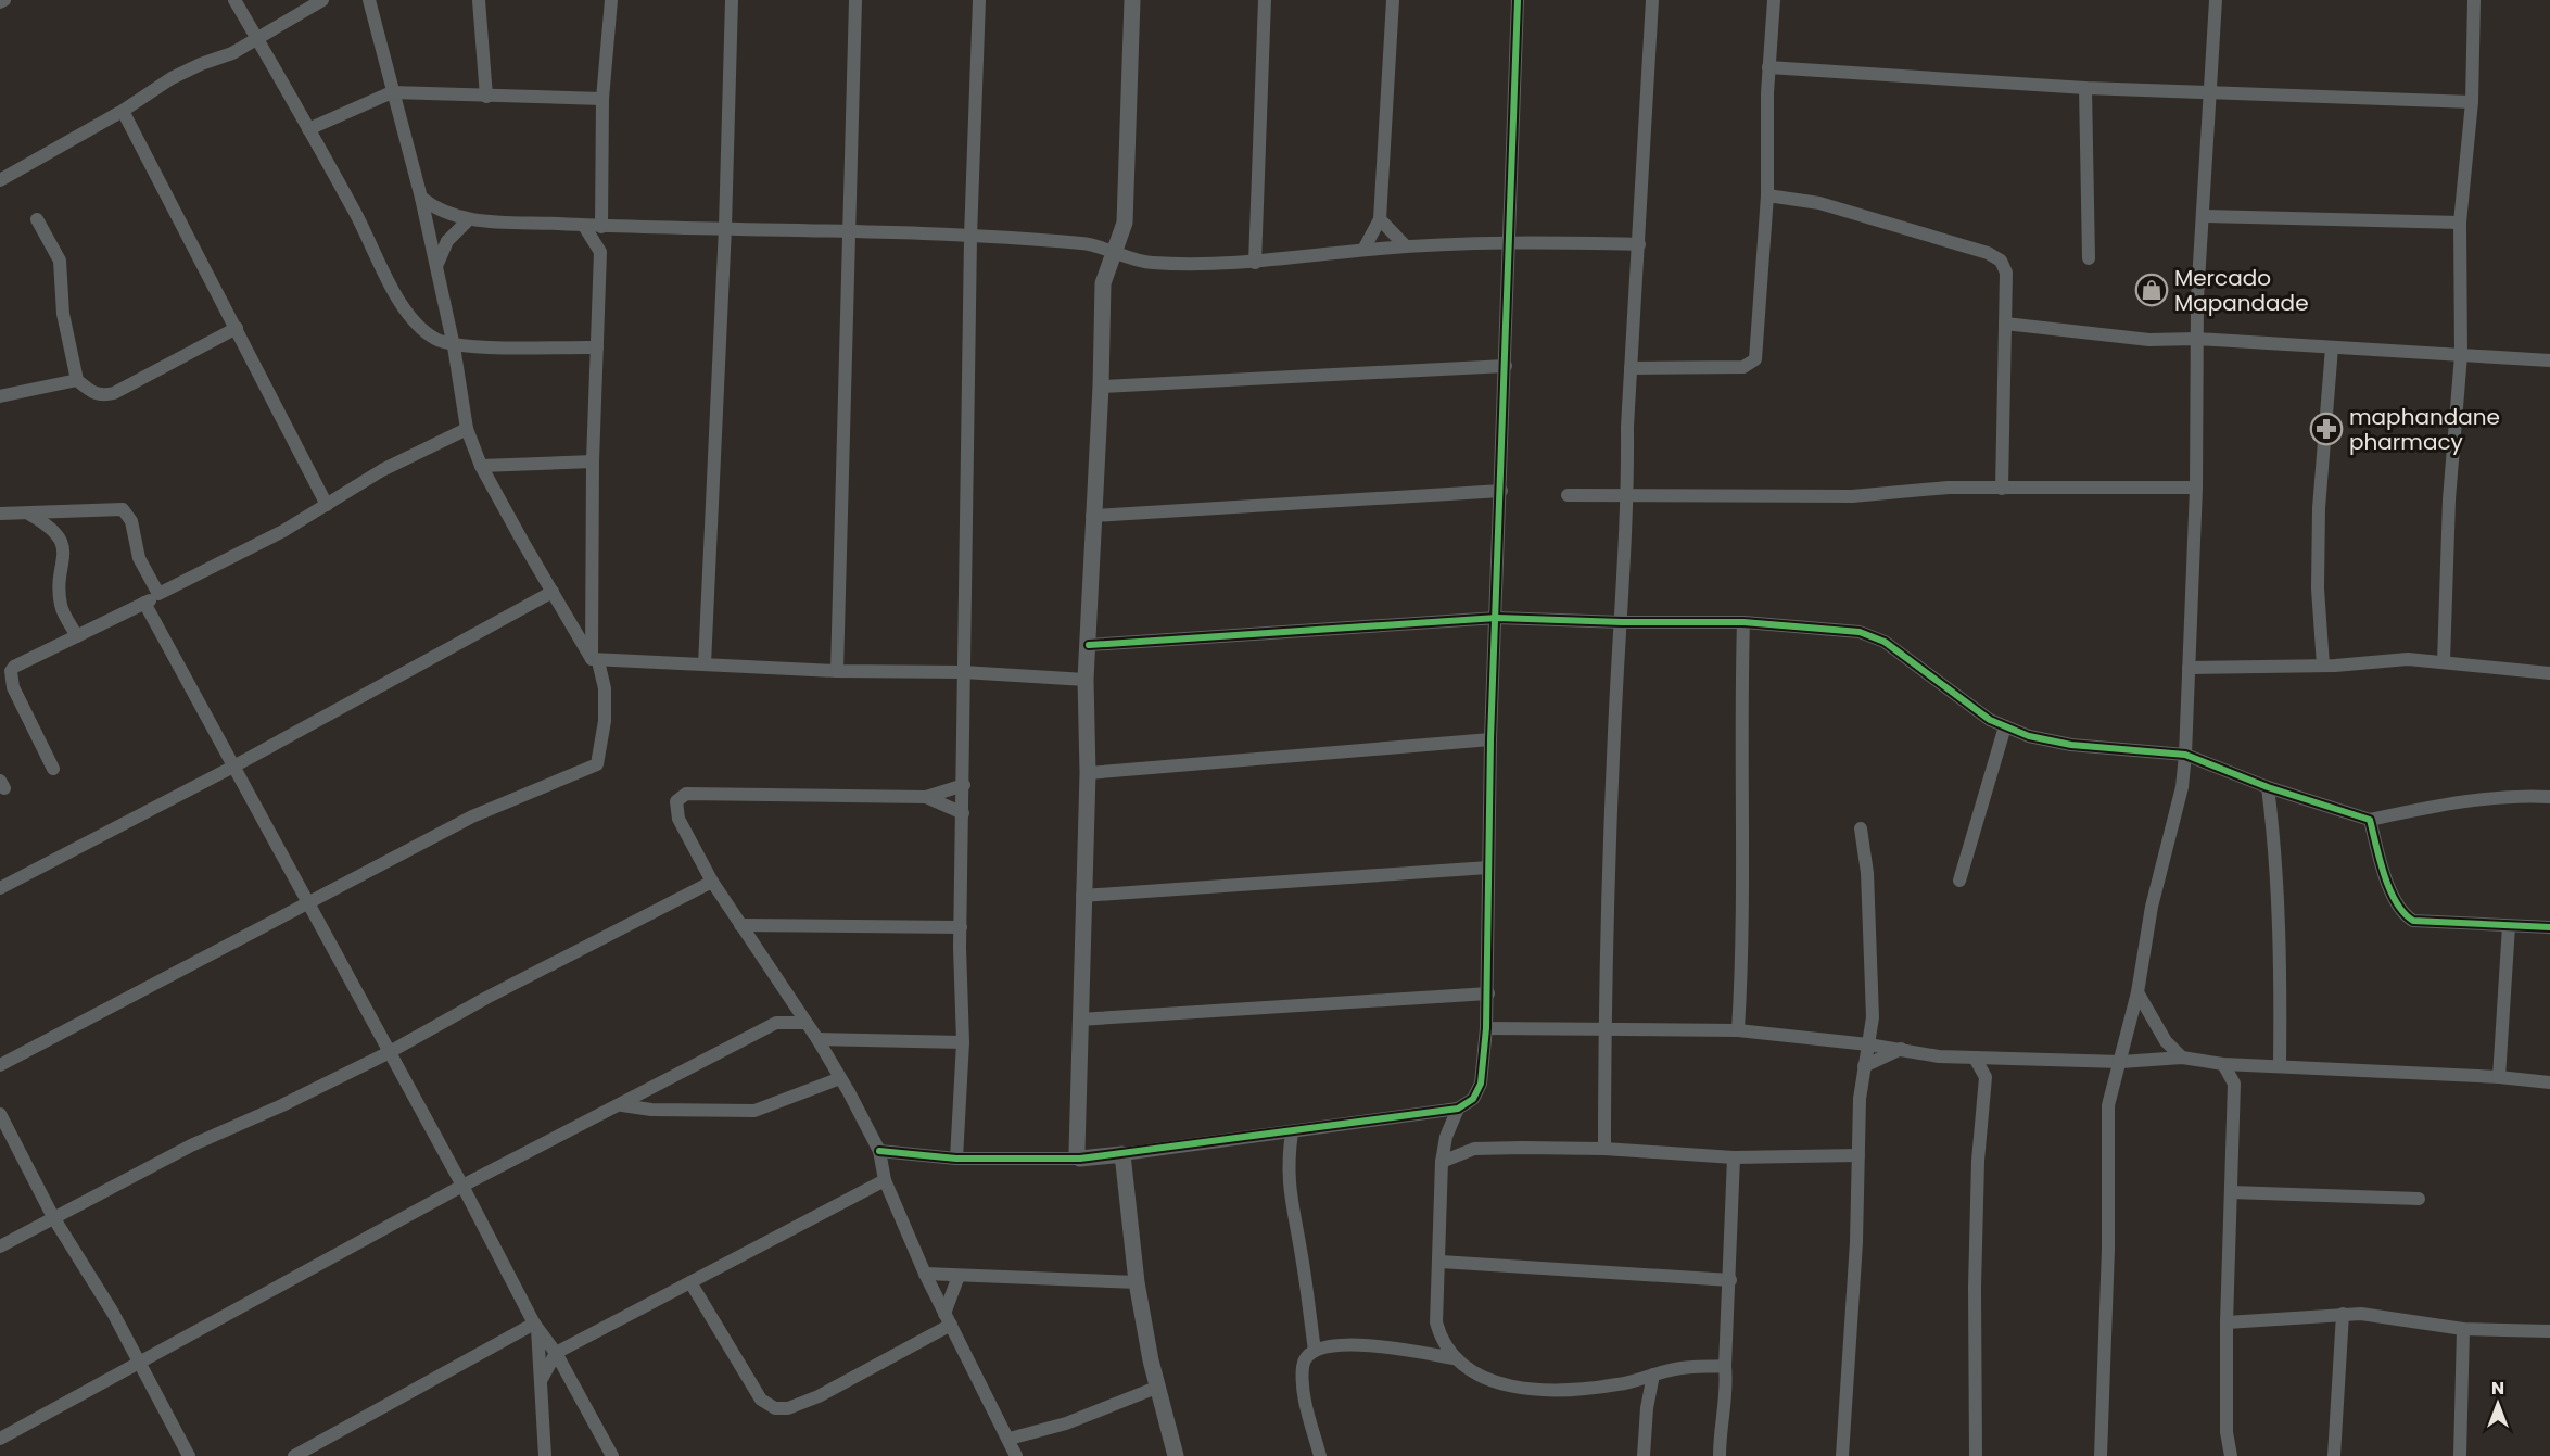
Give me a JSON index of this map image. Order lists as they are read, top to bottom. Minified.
{"places":{"shop":["Mercado Mapandade"],"pharmacy":["maphandane pharmacy"]},"north":"top"}
